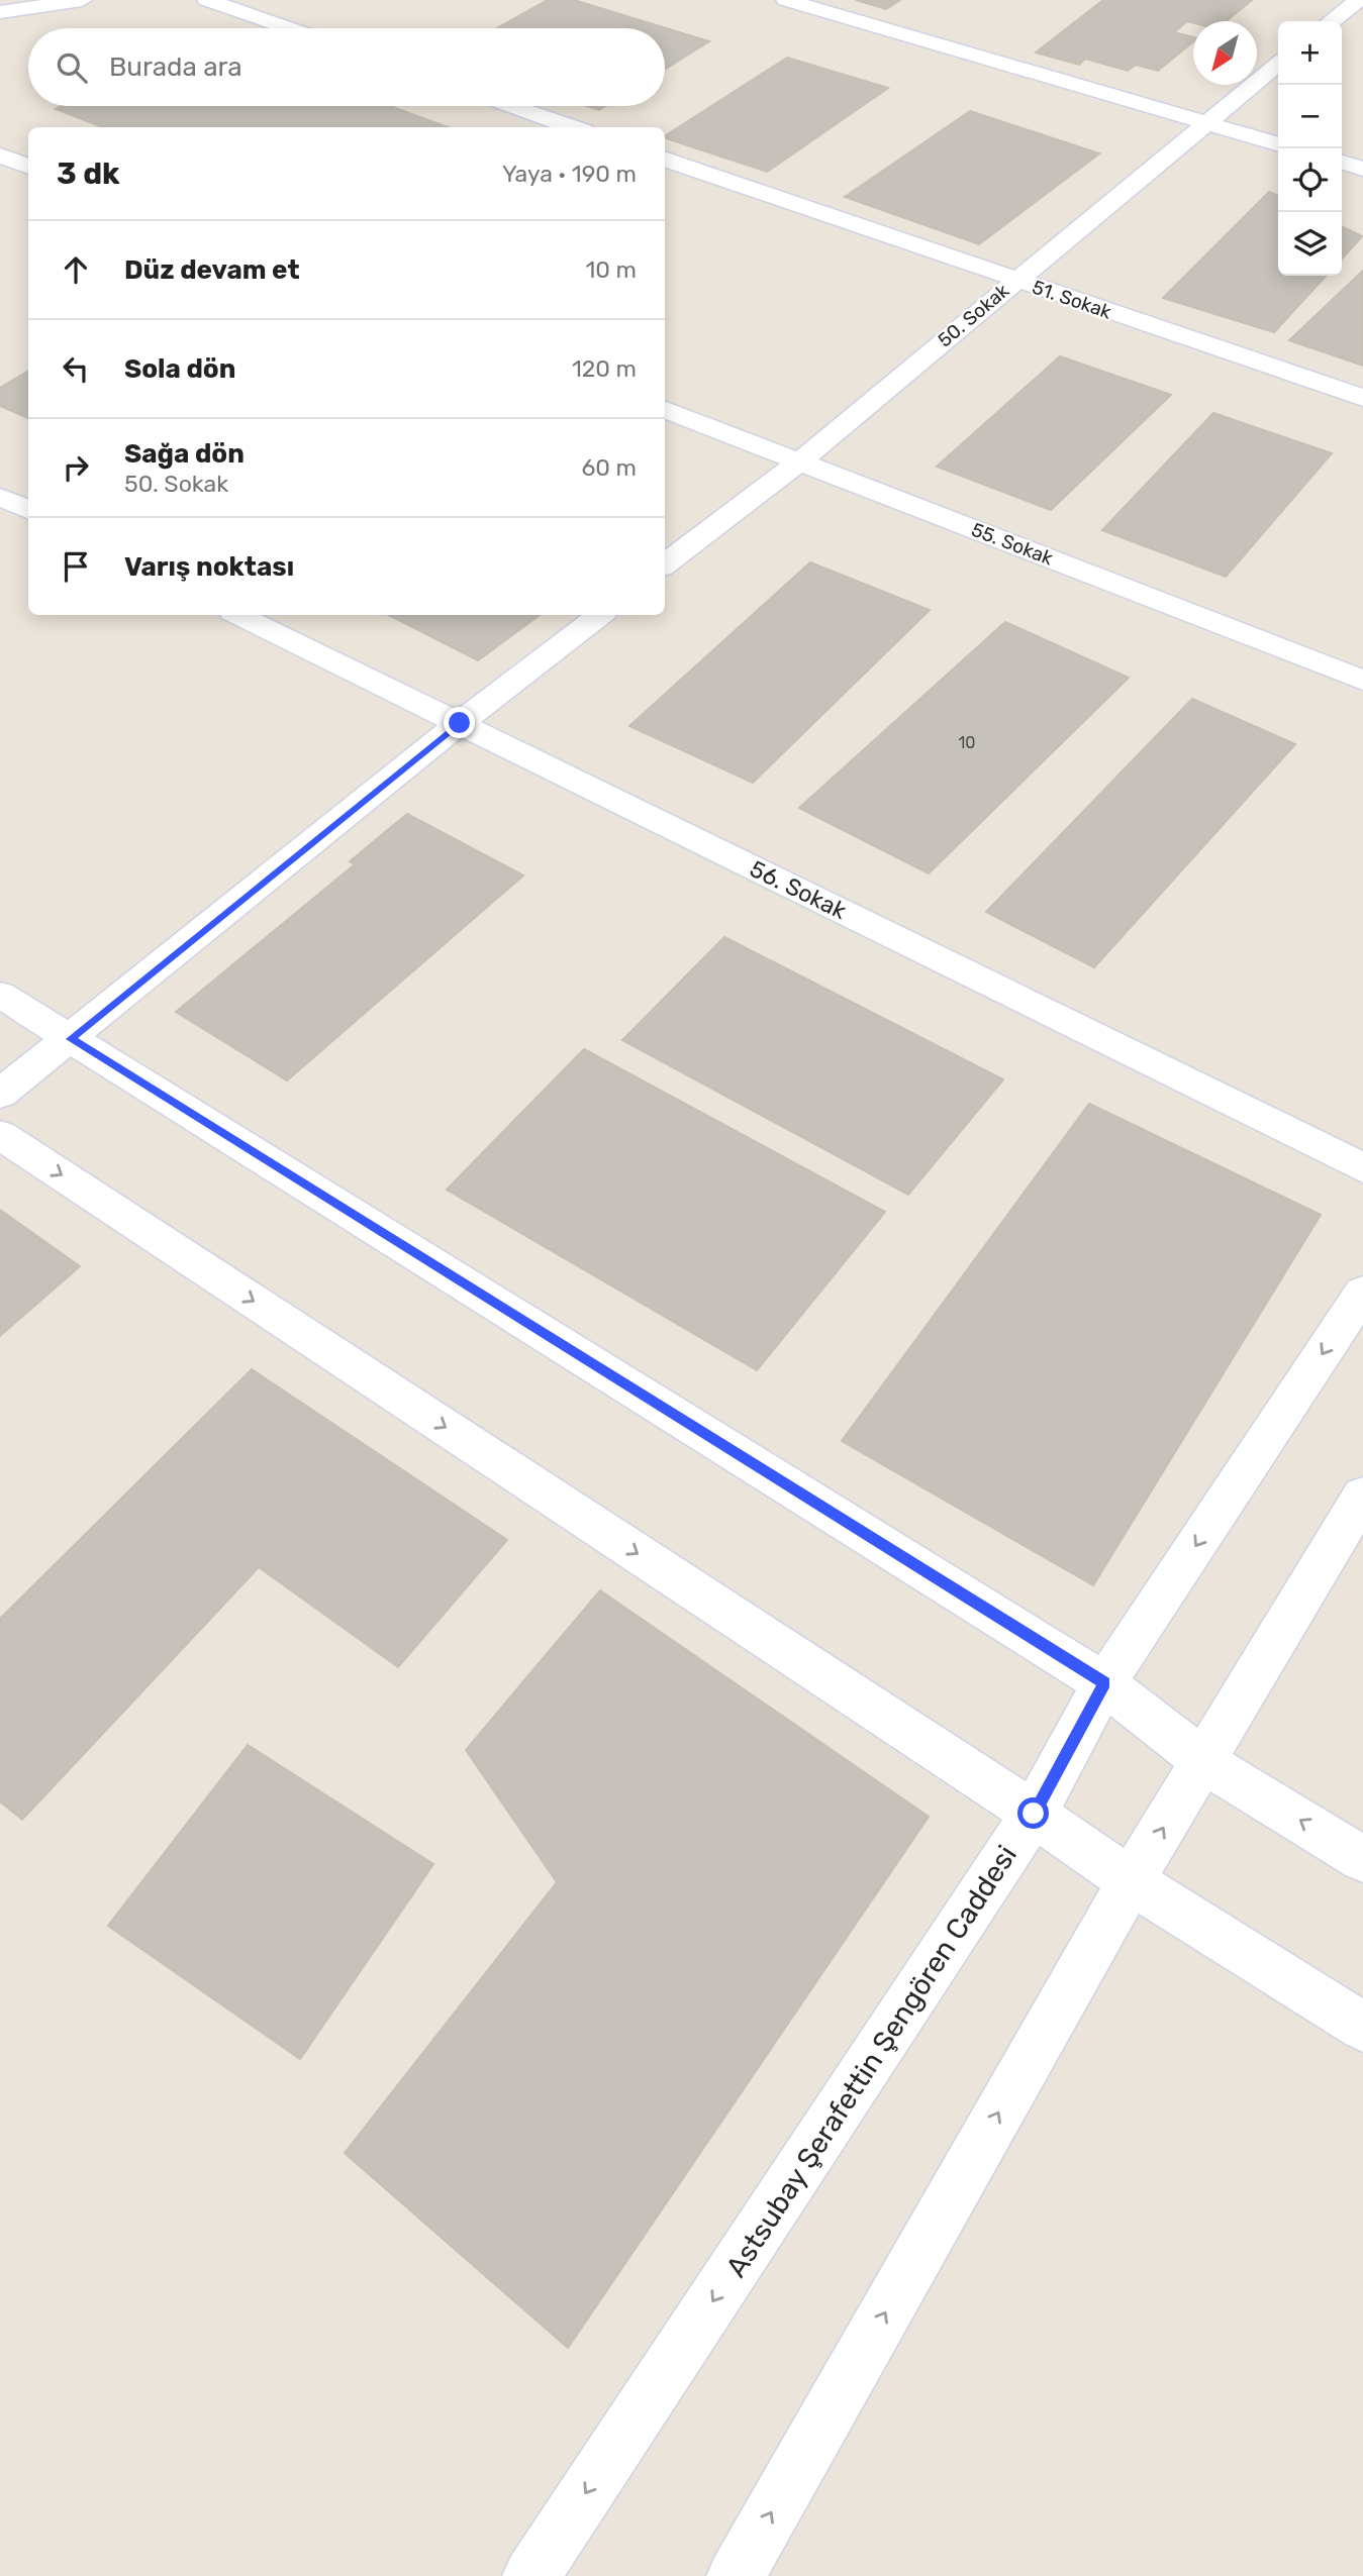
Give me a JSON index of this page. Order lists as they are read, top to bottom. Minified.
{"streets":{"street":["51. Sokak","50. Sokak","55. Sokak","56. Sokak","Astsubay Şerafettin Şengören Caddesi"]},"crossings":[["51. Sokak","50. Sokak"],["50. Sokak","55. Sokak"]],"house_numbers":["10"],"north":"bottom left","page":{"map_buttons":["+","−"],"search":"Burada ara","heading":["3 dk","Yaya · 190 m"],"list":[["Düz devam et","10 m"],["Sola dön","120 m"],["Sağa dön","50. Sokak","60 m"],"Varış noktası"]}}
